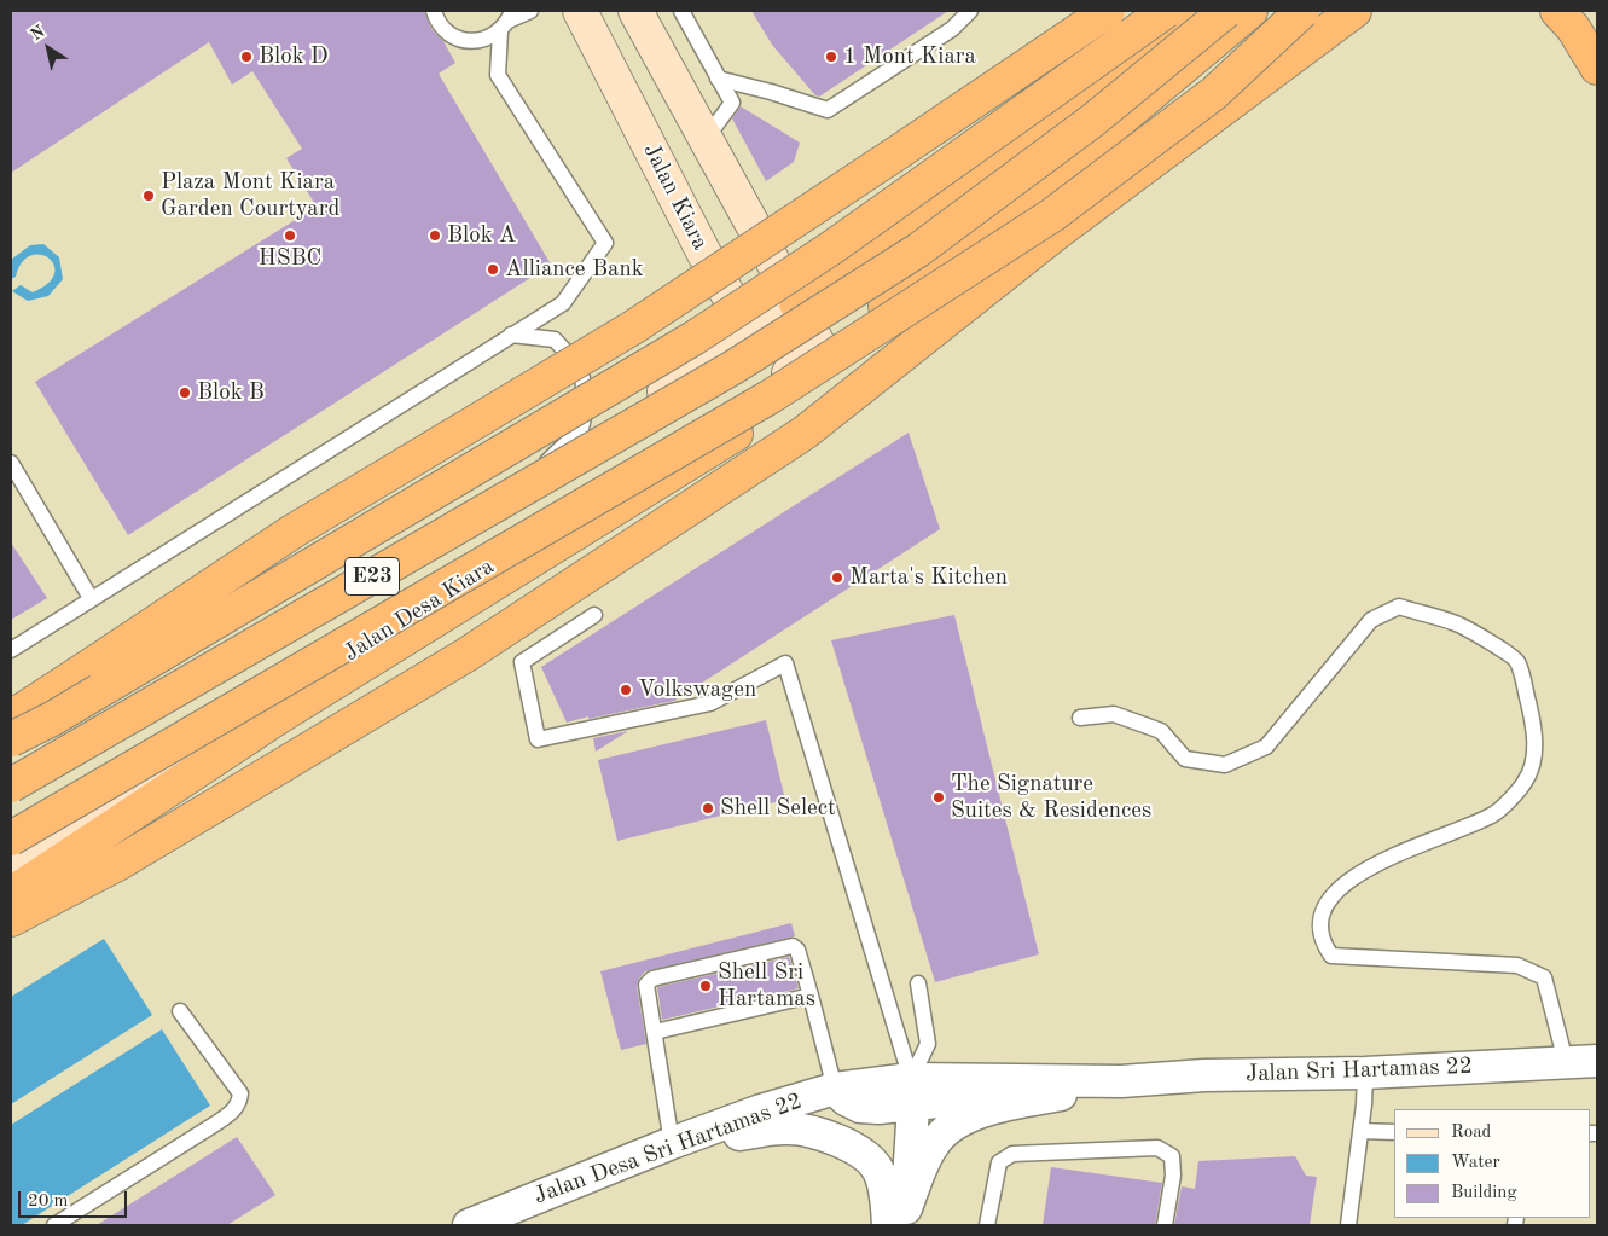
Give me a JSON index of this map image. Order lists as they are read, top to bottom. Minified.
{"streets":{"highway":["E23"],"main road":["Jalan Kiara","Jalan Desa Kiara"],"street":["Jalan Sri Hartamas 22","Jalan Desa Sri Hartamas 22"]},"crossings":[["Jalan Kiara","Jalan Desa Kiara"],["Jalan Sri Hartamas 22","Jalan Desa Sri Hartamas 22"]],"places":["Blok D","1 Mont Kiara","Plaza Mont Kiara Garden Courtyard","HSBC","Blok A","Alliance Bank","Blok B","Marta's Kitchen","Volkswagen","The Signature Suites & Residences","Shell Select","Shell Sri Hartamas"],"legend":["Road","Water","Building"],"scale_bar":"20 m","north":"top left"}
